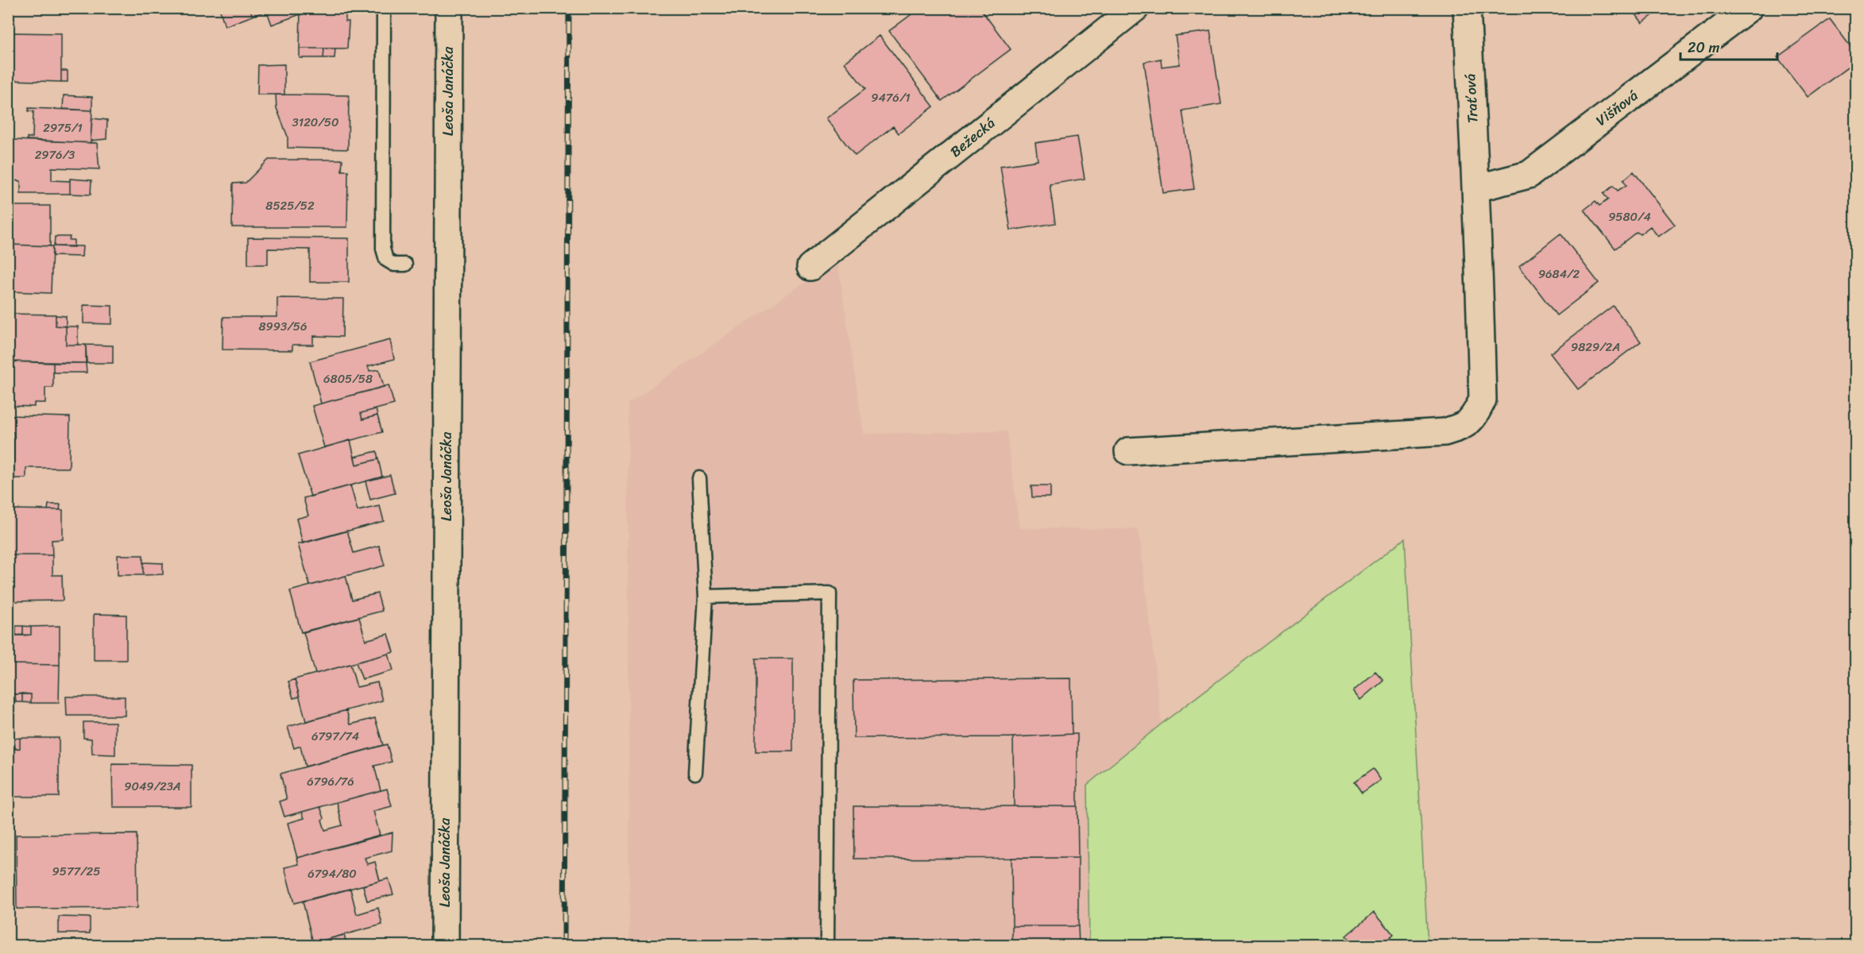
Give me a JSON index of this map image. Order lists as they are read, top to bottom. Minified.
{"streets":{"street":["Leoša Janáčka","Traťová","Višňová","Bežecká"]},"crossings":[["Traťová","Višňová"]],"house_numbers":["9476/1","3120/50","2975/1","2976/3","8525/52","9580/4","9684/2","8993/56","9829/2A","6805/58","6797/74","6796/76","9049/23A","9577/25","6794/80"],"scale_bar":"20 m"}
